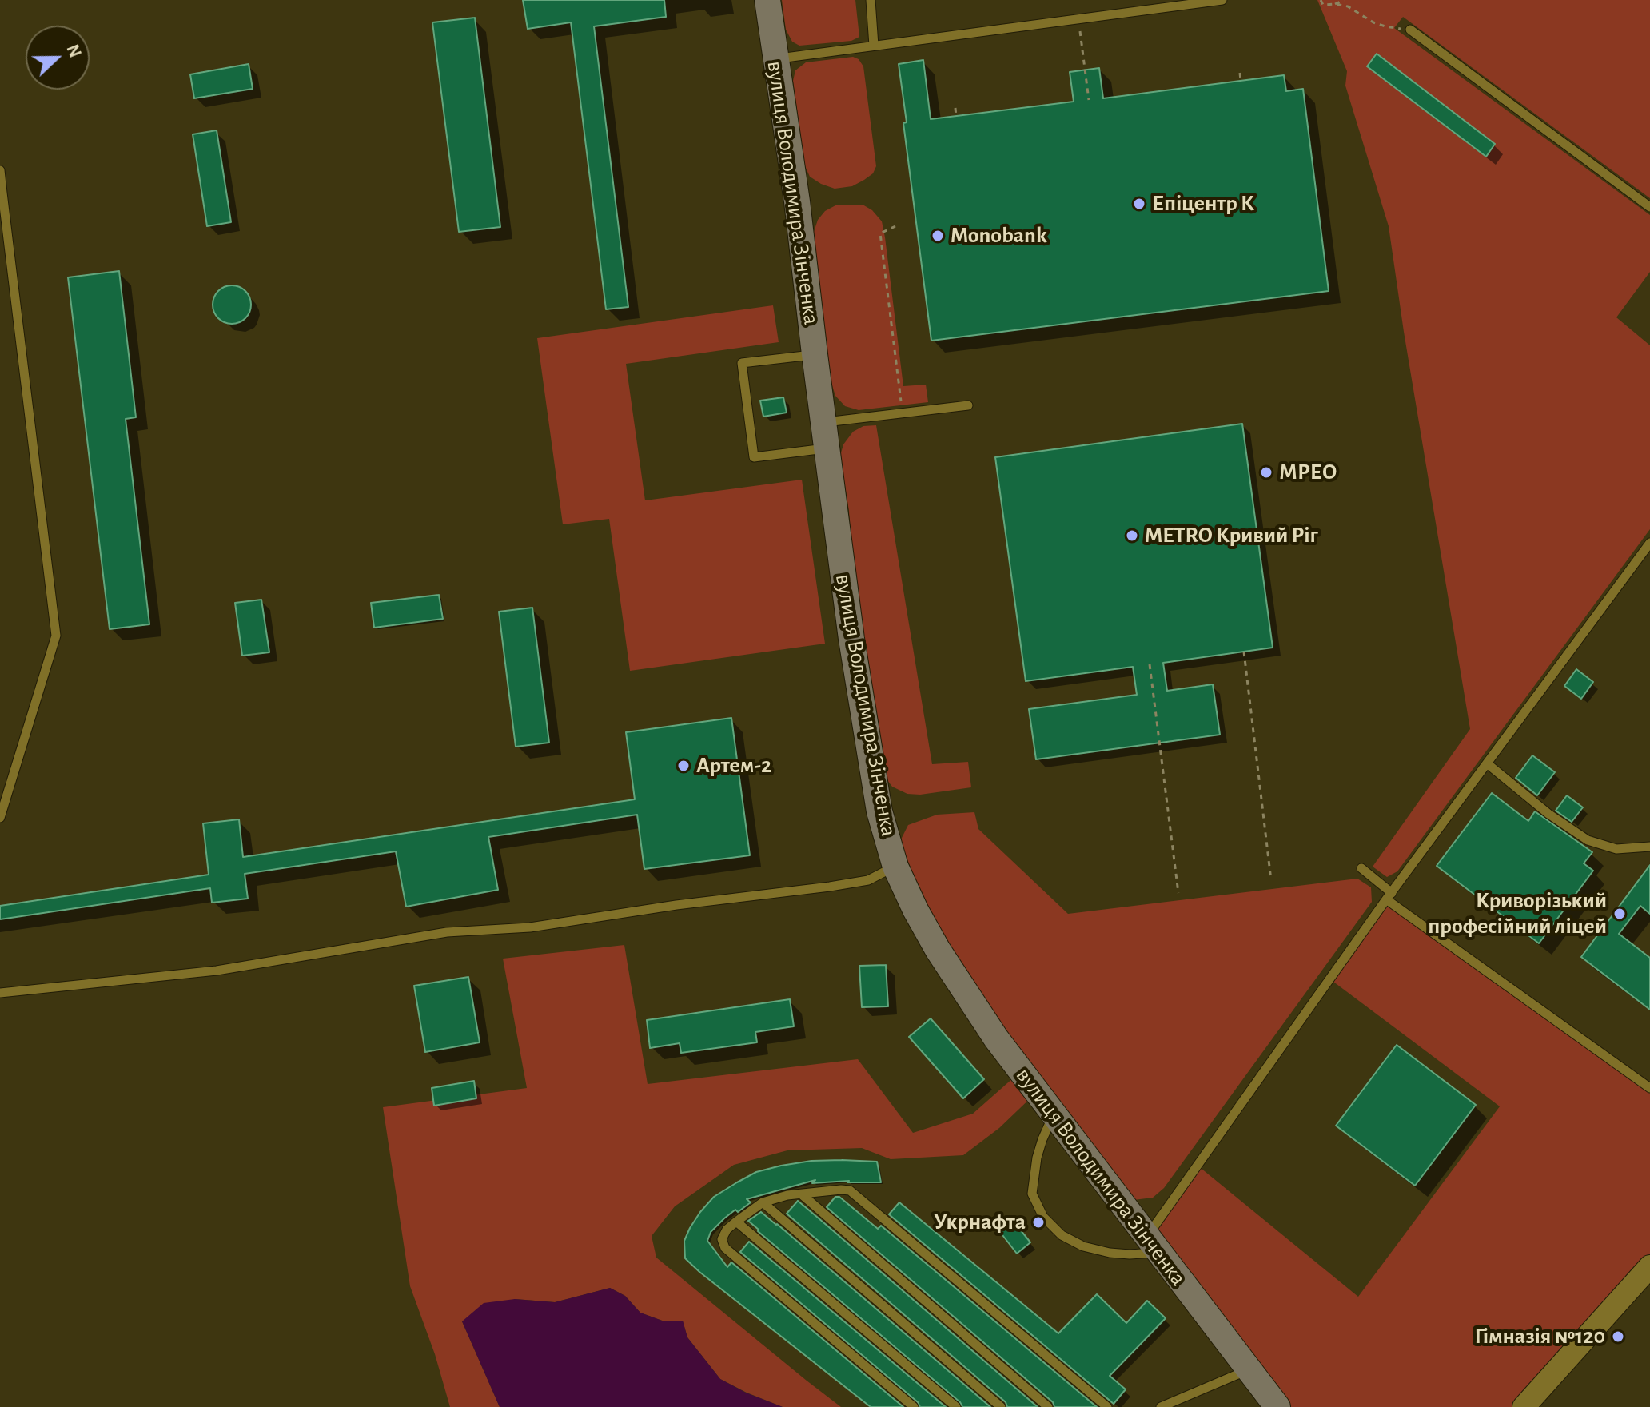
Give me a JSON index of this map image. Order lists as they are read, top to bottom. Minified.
{"streets":{"main road":["вулиця Володимира Зінченка"]},"places":["Епіцентр К","Monobank","МРЕО","METRO Кривий Ріг","Артем-2","Криворізький професійний ліцей","Укрнафта","Гімназія №120"],"north":"right"}
